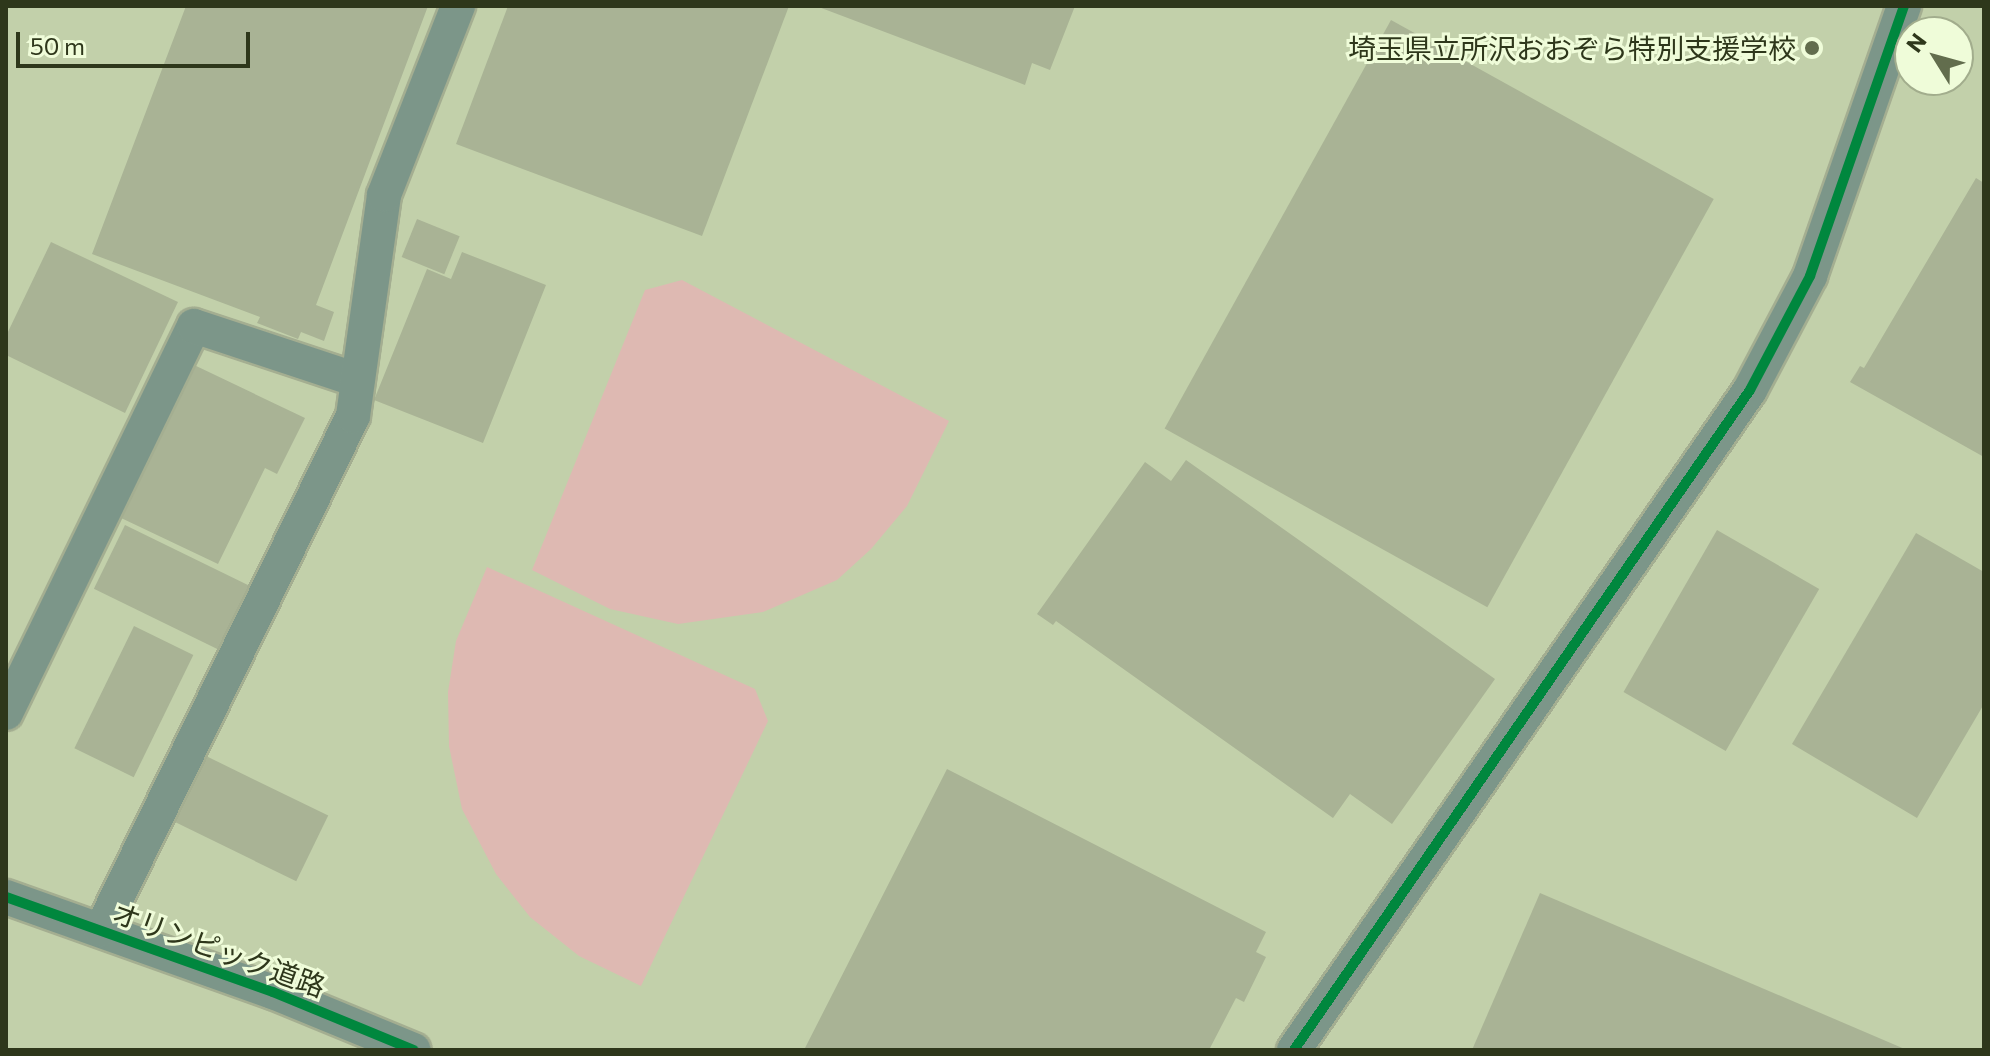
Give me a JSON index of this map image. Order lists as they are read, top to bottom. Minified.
{"streets":{"street":["オリンピック道路"]},"places":["埼玉県立所沢おおぞら特別支援学校"],"scale_bar":"50 m","north":"top left"}
